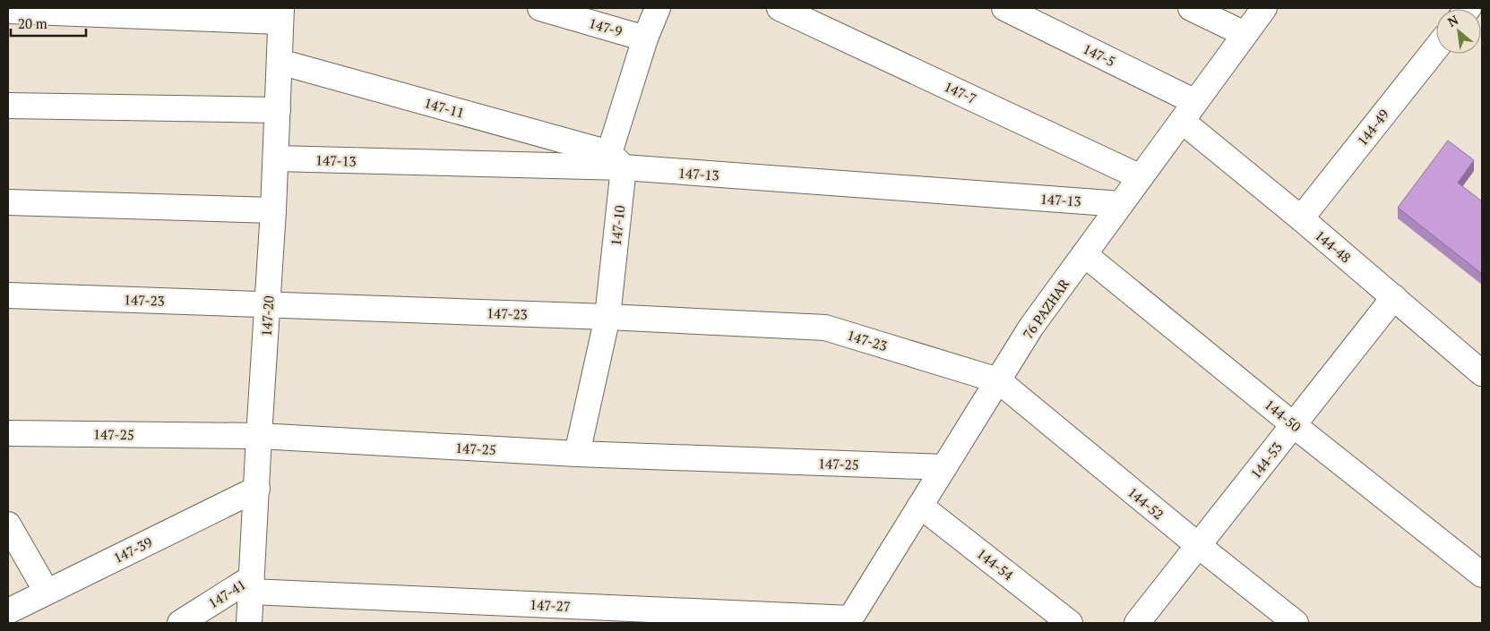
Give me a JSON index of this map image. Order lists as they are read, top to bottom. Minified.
{"streets":{"street":["147-9","147-5","147-7","147-11","144-49","147-13","147-10","144-48","147-23","76 PAZHAR","147-20","144-50","147-25","144-53","144-52","147-39","144-54","147-41","147-27"]},"crossings":[["147-9","147-10"],["147-5","144-48"],["147-5","76 PAZHAR"],["147-7","76 PAZHAR"],["147-11","147-13"],["147-11","147-10"],["147-11","147-20"],["144-49","144-48"],["147-13","147-10"],["147-13","76 PAZHAR"],["147-13","147-20"],["147-10","147-23"],["147-10","147-25"],["144-48","76 PAZHAR"],["144-48","144-53"],["147-23","76 PAZHAR"],["147-23","147-20"],["147-23","144-52"],["76 PAZHAR","144-50"],["76 PAZHAR","147-25"],["76 PAZHAR","144-52"],["76 PAZHAR","144-54"],["76 PAZHAR","147-27"],["147-20","147-25"],["147-20","147-39"],["147-20","147-41"],["147-20","147-27"],["144-50","144-53"],["144-53","144-52"],["147-41","147-27"]],"scale_bar":"20 m","north":"top left"}
